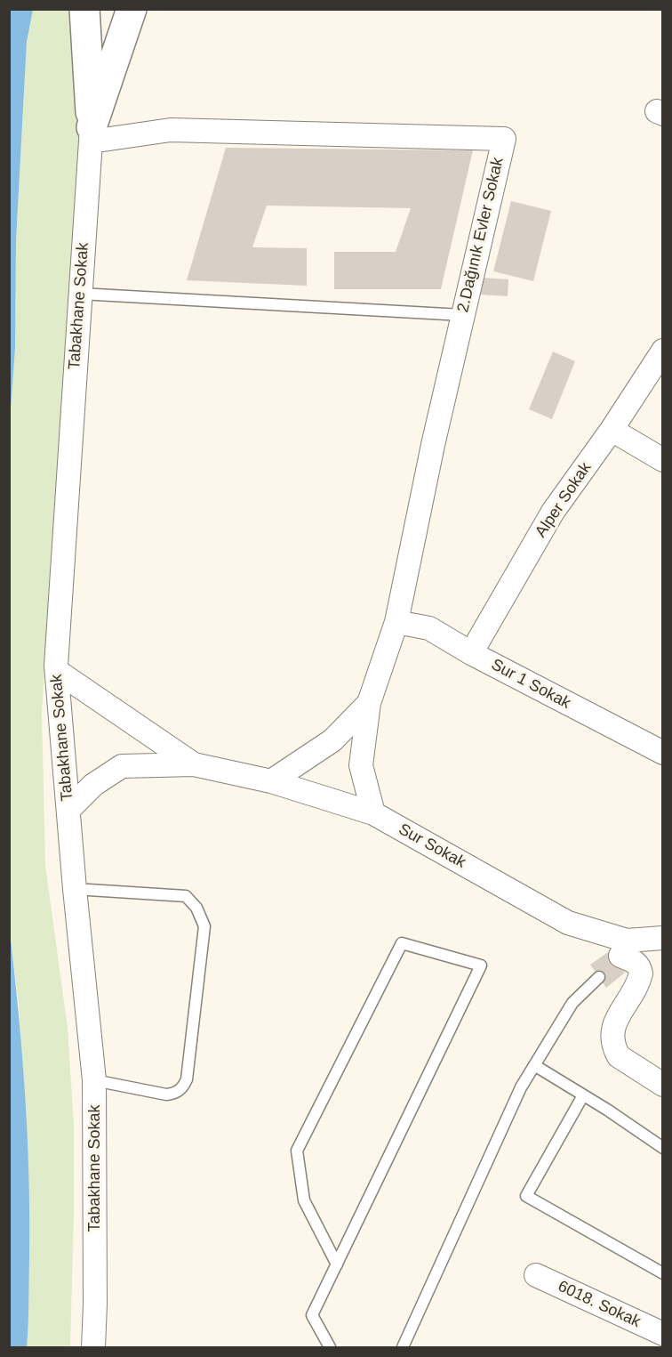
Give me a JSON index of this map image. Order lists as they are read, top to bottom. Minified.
{"streets":{"street":["2.Dağınık Evler Sokak","Tabakhane Sokak","Alper Sokak","Sur 1 Sokak","Sur Sokak","6018. Sokak"]},"crossings":[["2.Dağınık Evler Sokak","Tabakhane Sokak"],["2.Dağınık Evler Sokak","Sur 1 Sokak"],["2.Dağınık Evler Sokak","Sur Sokak"],["Tabakhane Sokak","Sur Sokak"],["Alper Sokak","Sur 1 Sokak"]]}
